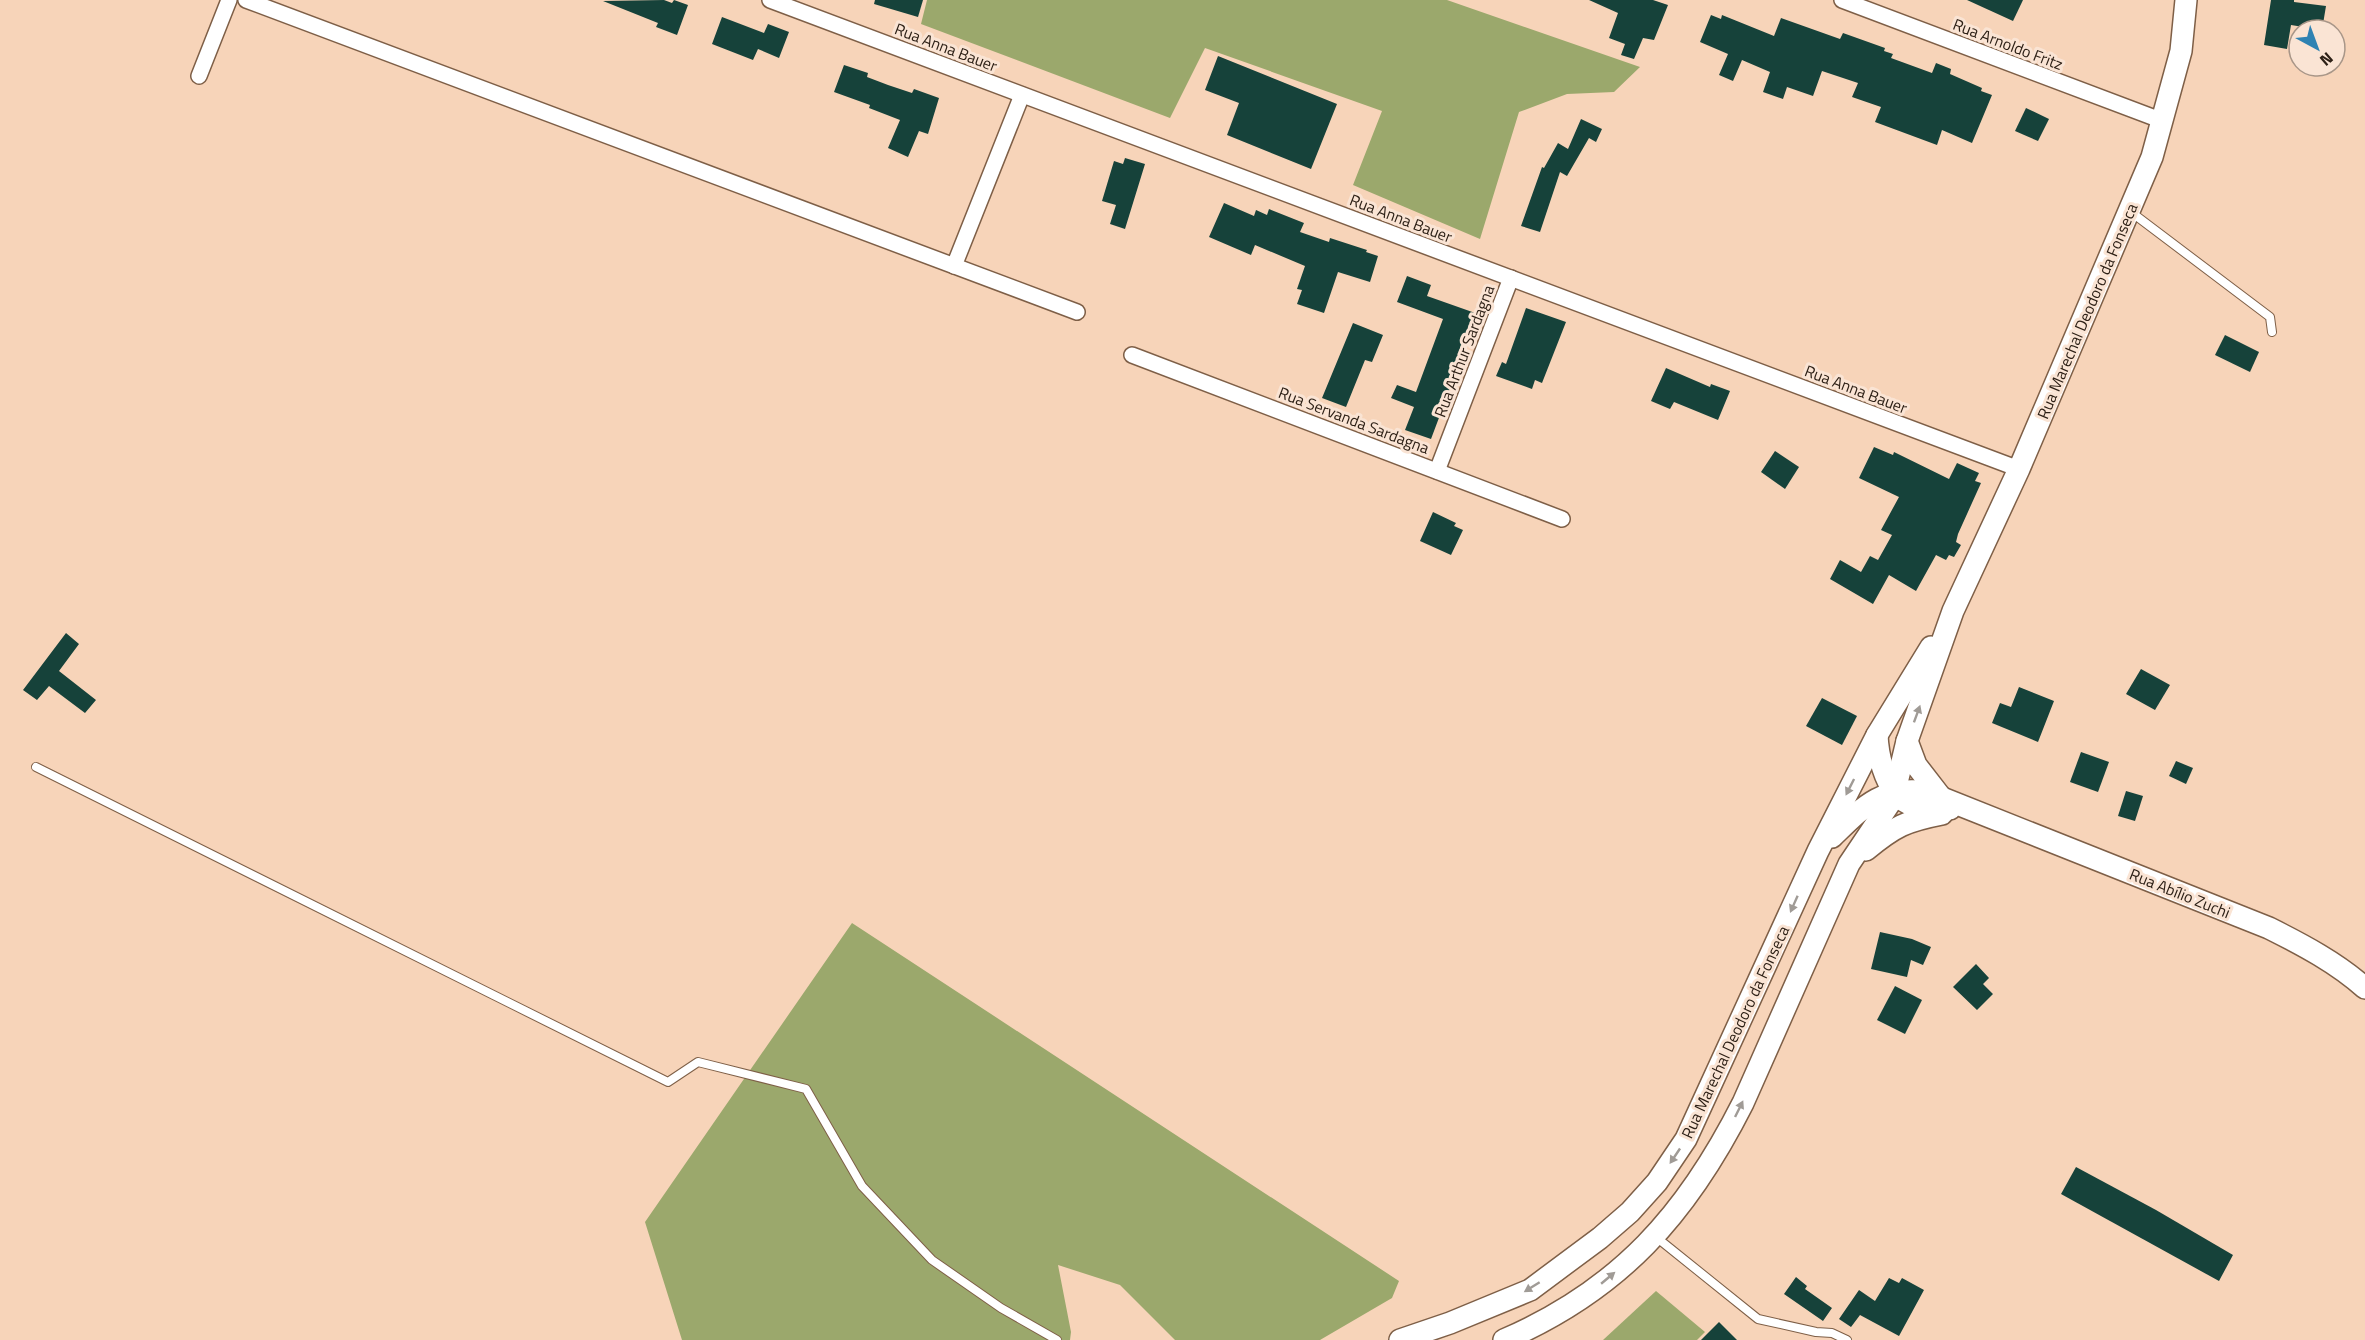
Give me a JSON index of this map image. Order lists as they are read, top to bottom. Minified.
{"streets":{"main road":["Rua Marechal Deodoro da Fonseca","Rua Abílio Zuchi"],"street":["Rua Arnoldo Fritz","Rua Anna Bauer","Rua Arthur Sardagna","Rua Servanda Sardagna"]},"crossings":[["Rua Arnoldo Fritz","Rua Marechal Deodoro da Fonseca"],["Rua Anna Bauer","Rua Marechal Deodoro da Fonseca"],["Rua Anna Bauer","Rua Arthur Sardagna"],["Rua Marechal Deodoro da Fonseca","Rua Abílio Zuchi"],["Rua Arthur Sardagna","Rua Servanda Sardagna"]],"north":"bottom right"}
